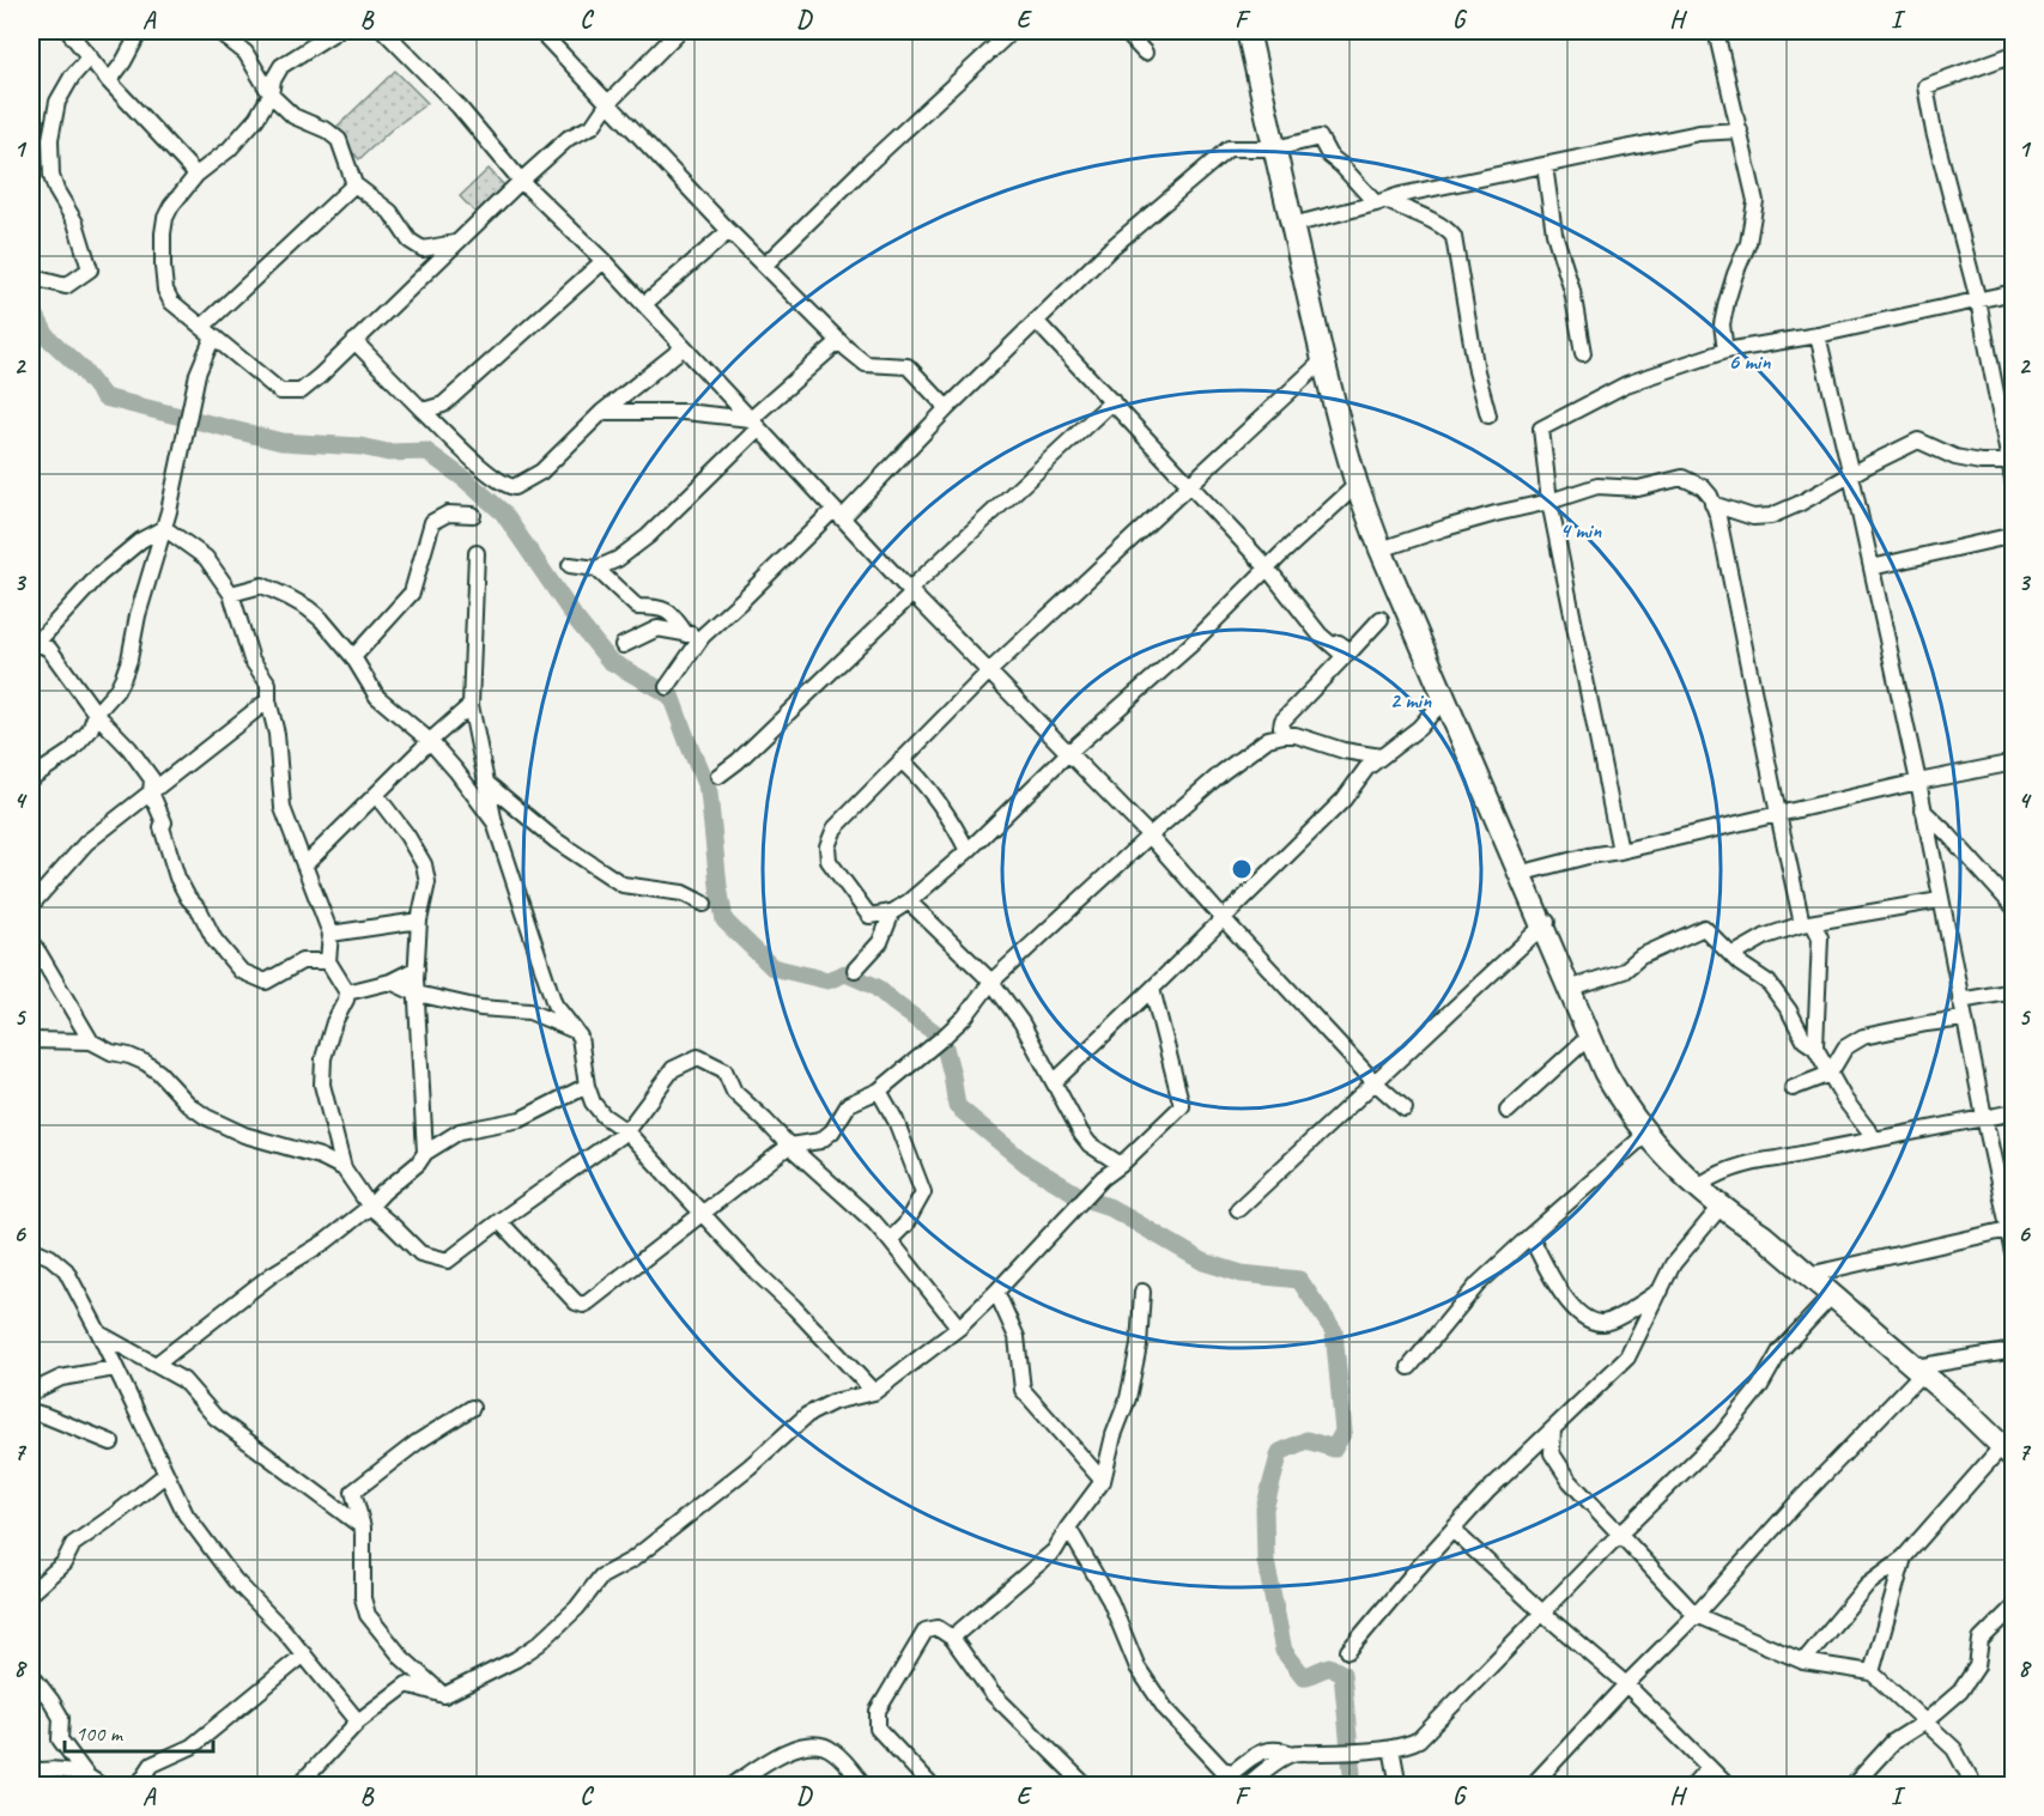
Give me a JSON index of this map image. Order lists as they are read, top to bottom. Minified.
{"scale_bar":"100 m","grid":{"columns":["A","B","C","D","E","F","G","H","I"],"rows":["1","2","3","4","5","6","7","8"]},"rings":["6 min","4 min","2 min"]}
